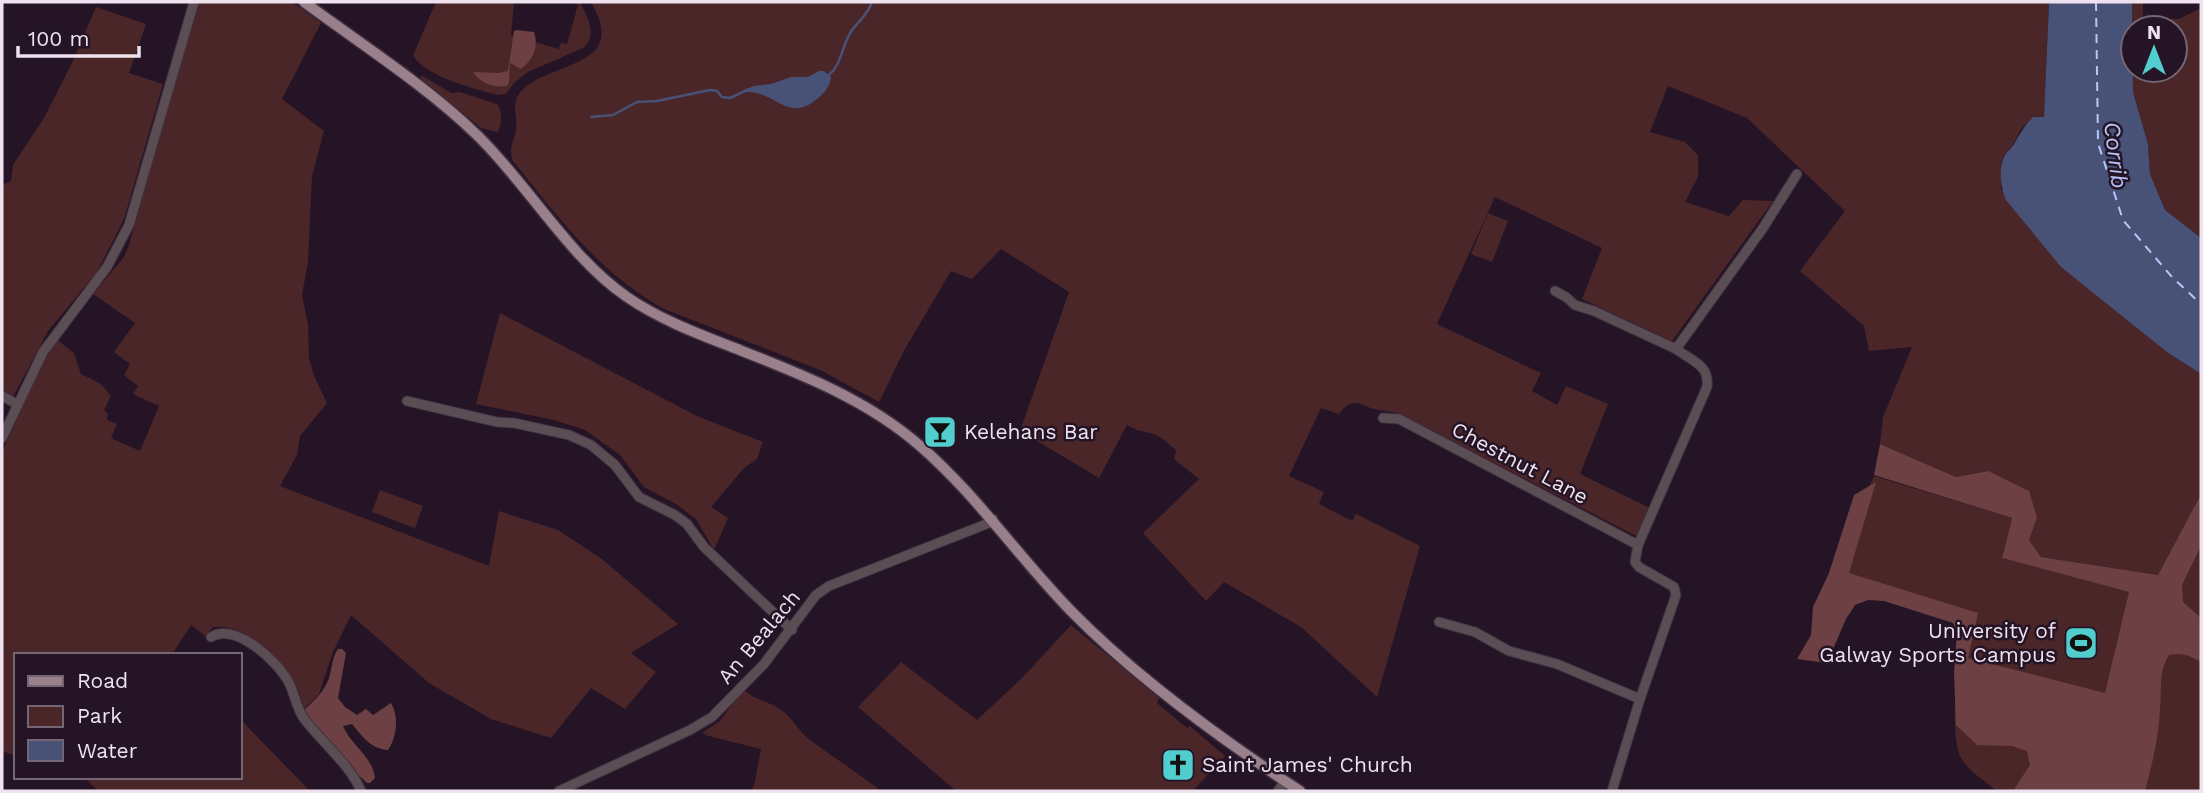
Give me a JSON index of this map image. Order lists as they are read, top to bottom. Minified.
{"streets":{"street":["Chestnut Lane","An Bealach"]},"water":["Corrib"],"places":{"bar":["Kelehans Bar"],"sports":["University of Galway Sports Campus"],"church":["Saint James' Church"]},"legend":["Road","Park","Water"],"scale_bar":"100 m","north":"top"}
